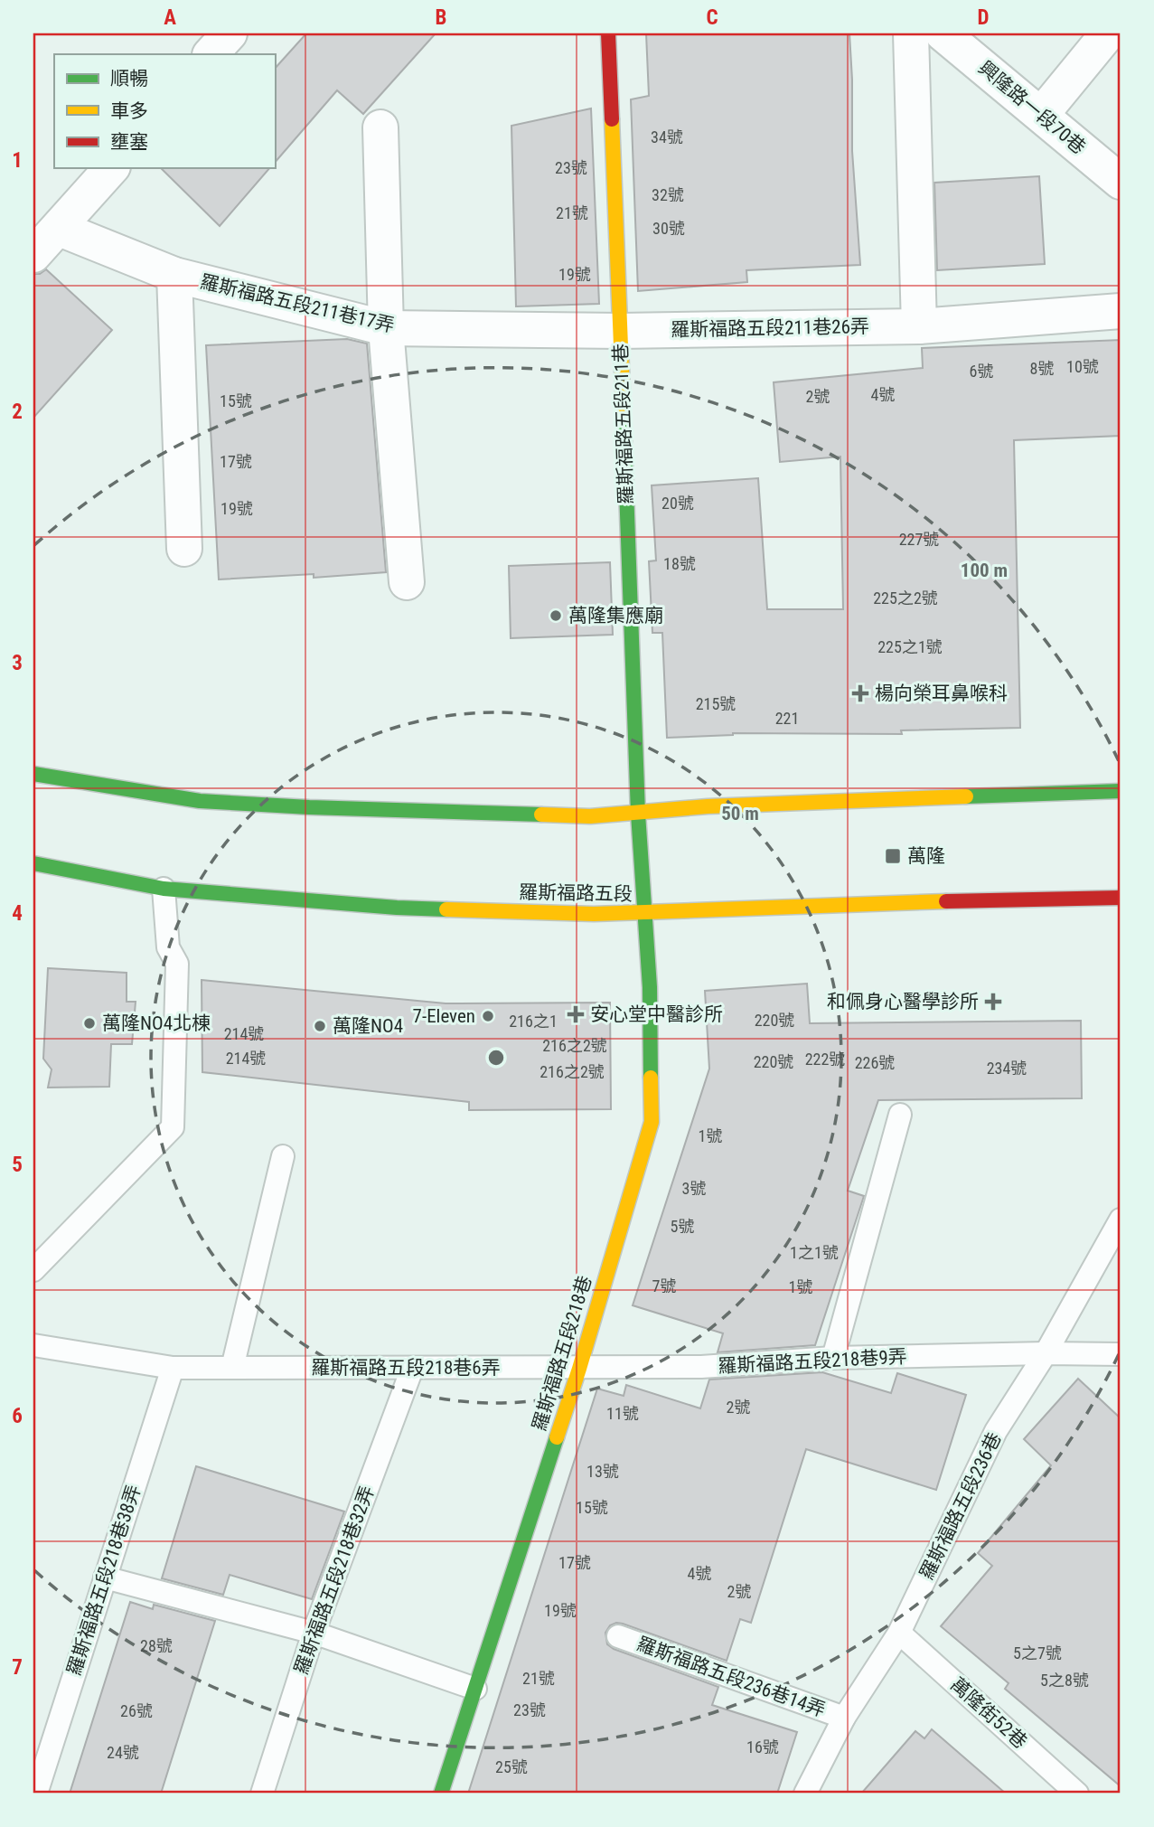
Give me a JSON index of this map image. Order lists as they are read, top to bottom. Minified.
{"streets":{"main road":["羅斯福路五段211巷","羅斯福路五段","羅斯福路五段218巷"],"street":["興隆路一段70巷","羅斯福路五段211巷17弄","羅斯福路五段211巷26弄"],"lane":["羅斯福路五段218巷9弄","羅斯福路五段218巷6弄","羅斯福路五段236巷","羅斯福路五段218巷38弄","羅斯福路五段218巷32弄","羅斯福路五段236巷14弄","萬隆街52巷"]},"crossings":[["羅斯福路五段211巷17弄","羅斯福路五段211巷26弄"],["羅斯福路五段211巷17弄","羅斯福路五段211巷"],["羅斯福路五段211巷26弄","羅斯福路五段211巷"],["羅斯福路五段211巷","羅斯福路五段"],["羅斯福路五段211巷","羅斯福路五段218巷"],["羅斯福路五段","羅斯福路五段218巷"],["羅斯福路五段218巷","羅斯福路五段218巷9弄"],["羅斯福路五段218巷","羅斯福路五段218巷6弄"],["羅斯福路五段218巷9弄","羅斯福路五段218巷6弄"],["羅斯福路五段218巷9弄","羅斯福路五段236巷"],["羅斯福路五段218巷6弄","羅斯福路五段218巷38弄"],["羅斯福路五段218巷6弄","羅斯福路五段218巷32弄"],["羅斯福路五段236巷","羅斯福路五段236巷14弄"],["羅斯福路五段236巷","萬隆街52巷"]],"places":{"other":["萬隆集應廟","7-Eleven","萬隆NO4北棟","萬隆NO4"],"health":["楊向榮耳鼻喉科","和佩身心醫學診所","安心堂中醫診所"],"transit":["萬隆"]},"house_numbers":["34號","23號","32號","21號","30號","19號","10號","8號","6號","4號","2號","15號","17號","20號","19號","227號","18號","225之2號","225之1號","215號","221","220號","216之1","214號","216之2號","214號","222號","220號","226號","234號","216之2號","1號","3號","5號","1之1號","7號","1號","2號","11號","13號","15號","17號","4號","2號","19號","28號","5之7號","21號","5之8號","23號","26號","16號","24號","25號"],"legend":["順暢","車多","壅塞"],"grid":{"columns":["A","B","C","D"],"rows":["1","2","3","4","5","6","7"]},"rings":["100 m","50 m"]}
